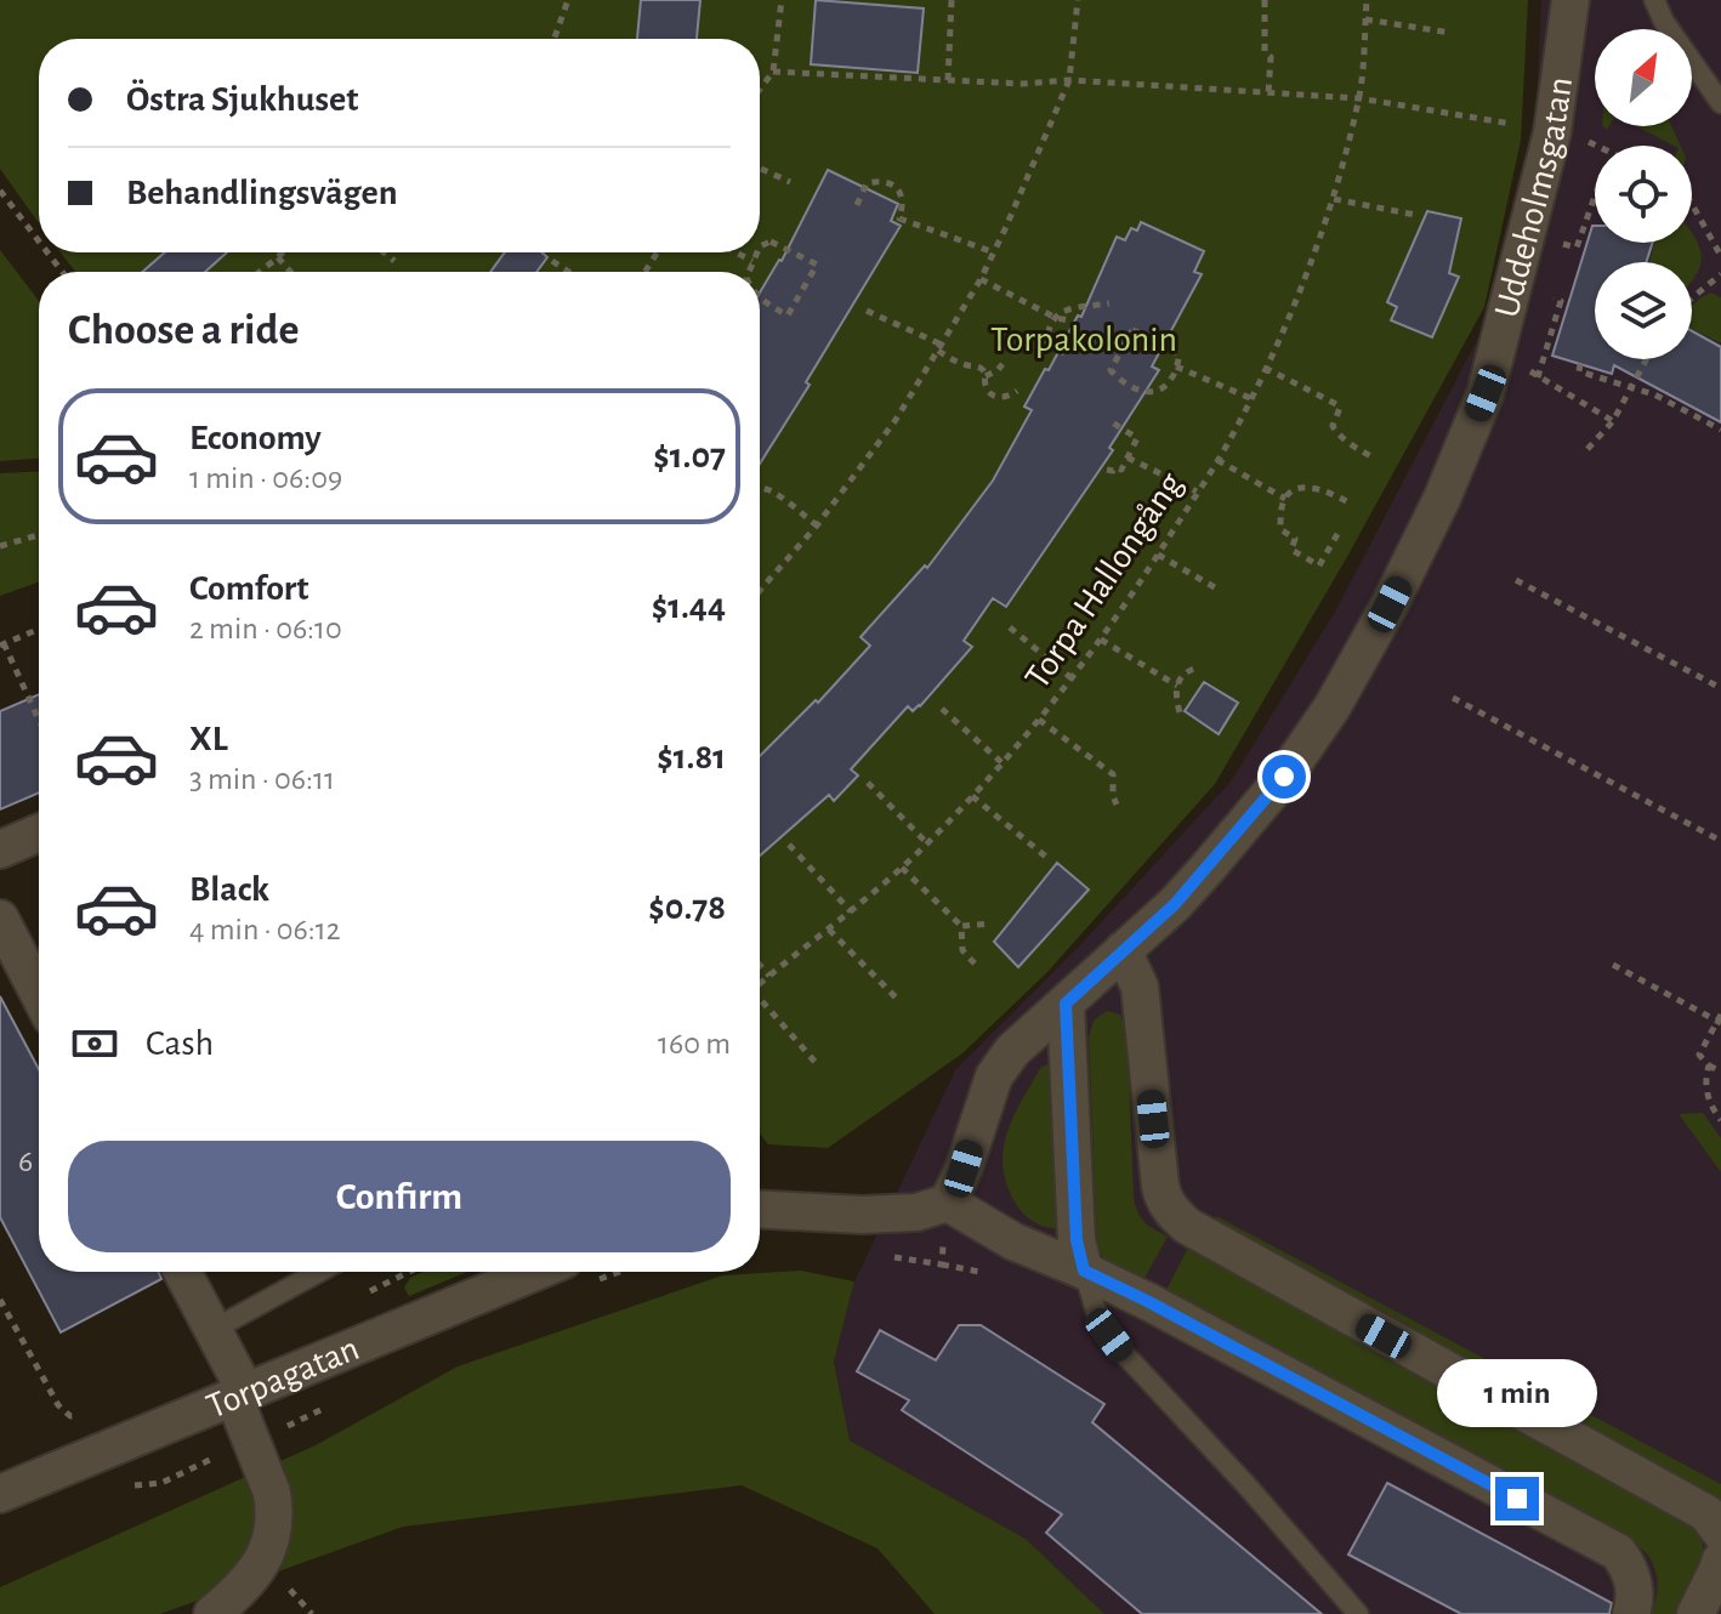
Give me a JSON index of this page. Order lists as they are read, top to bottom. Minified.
{"streets":{"street":["Uddeholmsgatan","Torpagatan"],"path":["Torpa Hallongång"]},"parks":["Torpakolonin"],"house_numbers":["6"],"north":"top right","page":{"banner":["Östra Sjukhuset","Behandlingsvägen"],"heading":"Choose a ride","list":[{"name":"Economy","note":"1 min · 06:09","value":"$1.07"},{"name":"Comfort","note":"2 min · 06:10","value":"$1.44"},{"name":"XL","note":"3 min · 06:11","value":"$1.81"},{"name":"Black","note":"4 min · 06:12","value":"$0.78"}],"pay":["Cash","160 m"],"buttons":"Confirm","bubble":"1 min"}}
